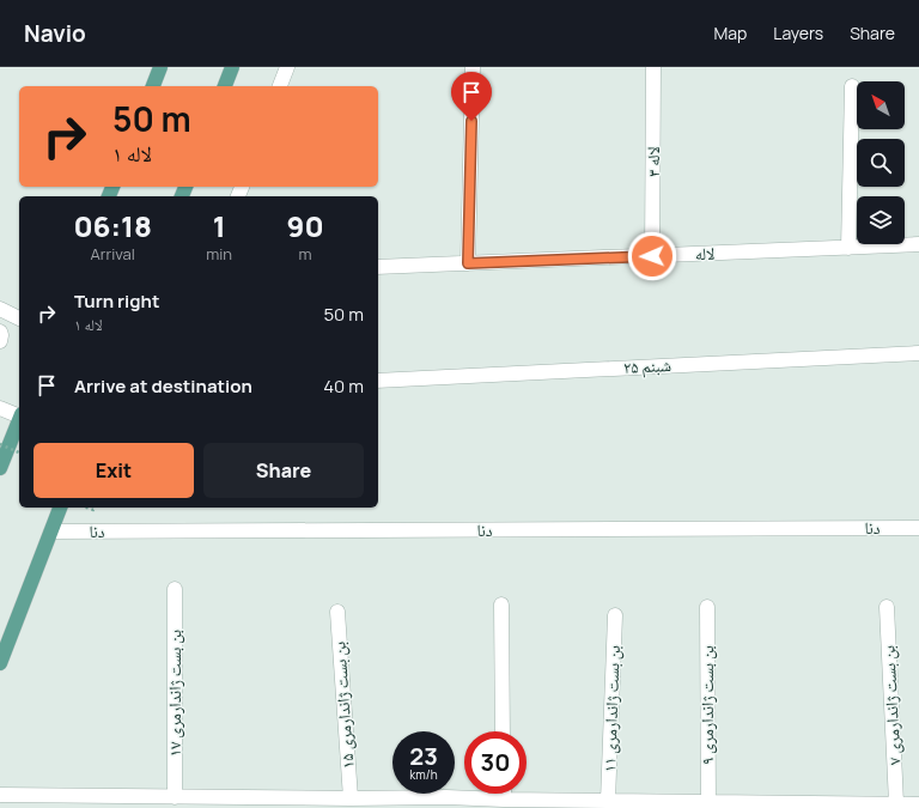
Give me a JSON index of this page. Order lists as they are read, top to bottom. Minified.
{"streets":{"street":["لاله ۳","لاله","شبنم ۲۵","دنا","بن بست ژاندارمری ۱۷","بن بست ژاندارمری ۱۵","بن بست ژاندارمری ۹","بن بست ژاندارمری ۷","بن بست ژاندارمری ۱۱"]},"crossings":[["لاله ۳","لاله"]],"north":"top left","page":{"header":"Navio","nav":["Map","Layers","Share"],"turn":["50 m","لاله ۱"],"eta":["06:18","Arrival","1","min","90","m"],"list":[{"name":"Turn right","note":"لاله ۱","value":"50 m"},{"name":"Arrive at destination","value":"40 m"}],"buttons":["Exit","Share"],"speed":"23 km/h","limit":"30"}}
